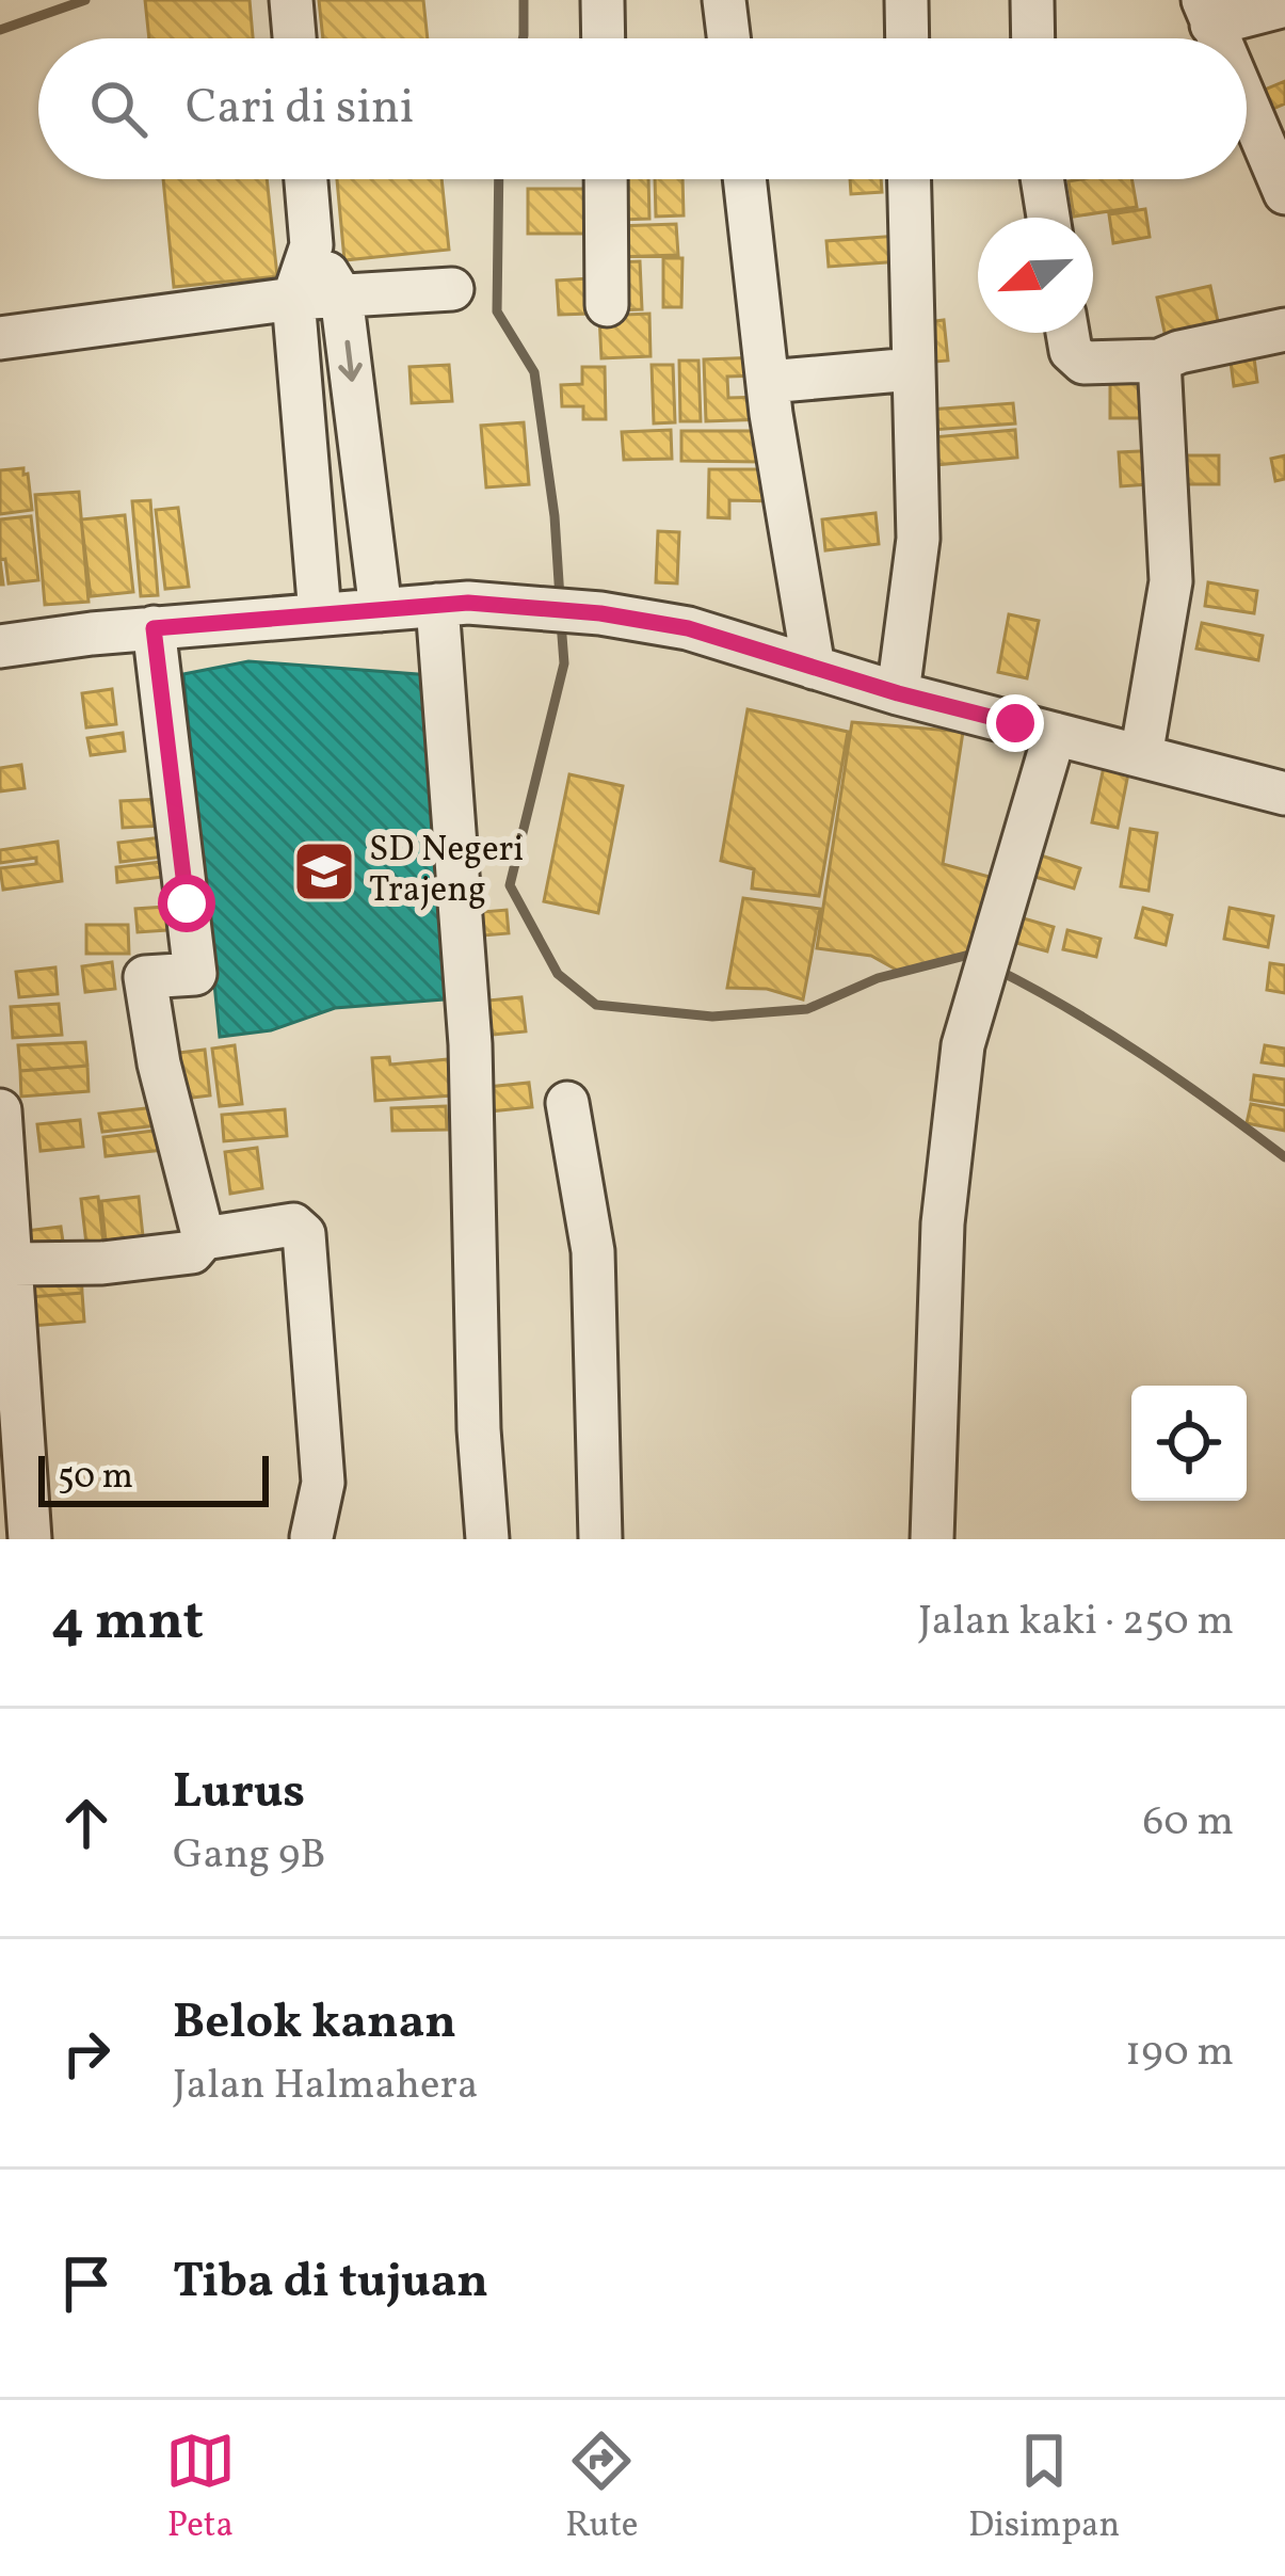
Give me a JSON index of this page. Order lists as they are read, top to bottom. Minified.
{"places":{"school or university":["SD Negeri Trajeng"]},"scale_bar":"50 m","north":"bottom left","page":{"search":"Cari di sini","scale":"50 m","heading":["4 mnt","Jalan kaki · 250 m"],"list":[["Lurus","Gang 9B","60 m"],["Belok kanan","Jalan Halmahera","190 m"],"Tiba di tujuan"],"nav":["Peta","Rute","Disimpan"]}}
